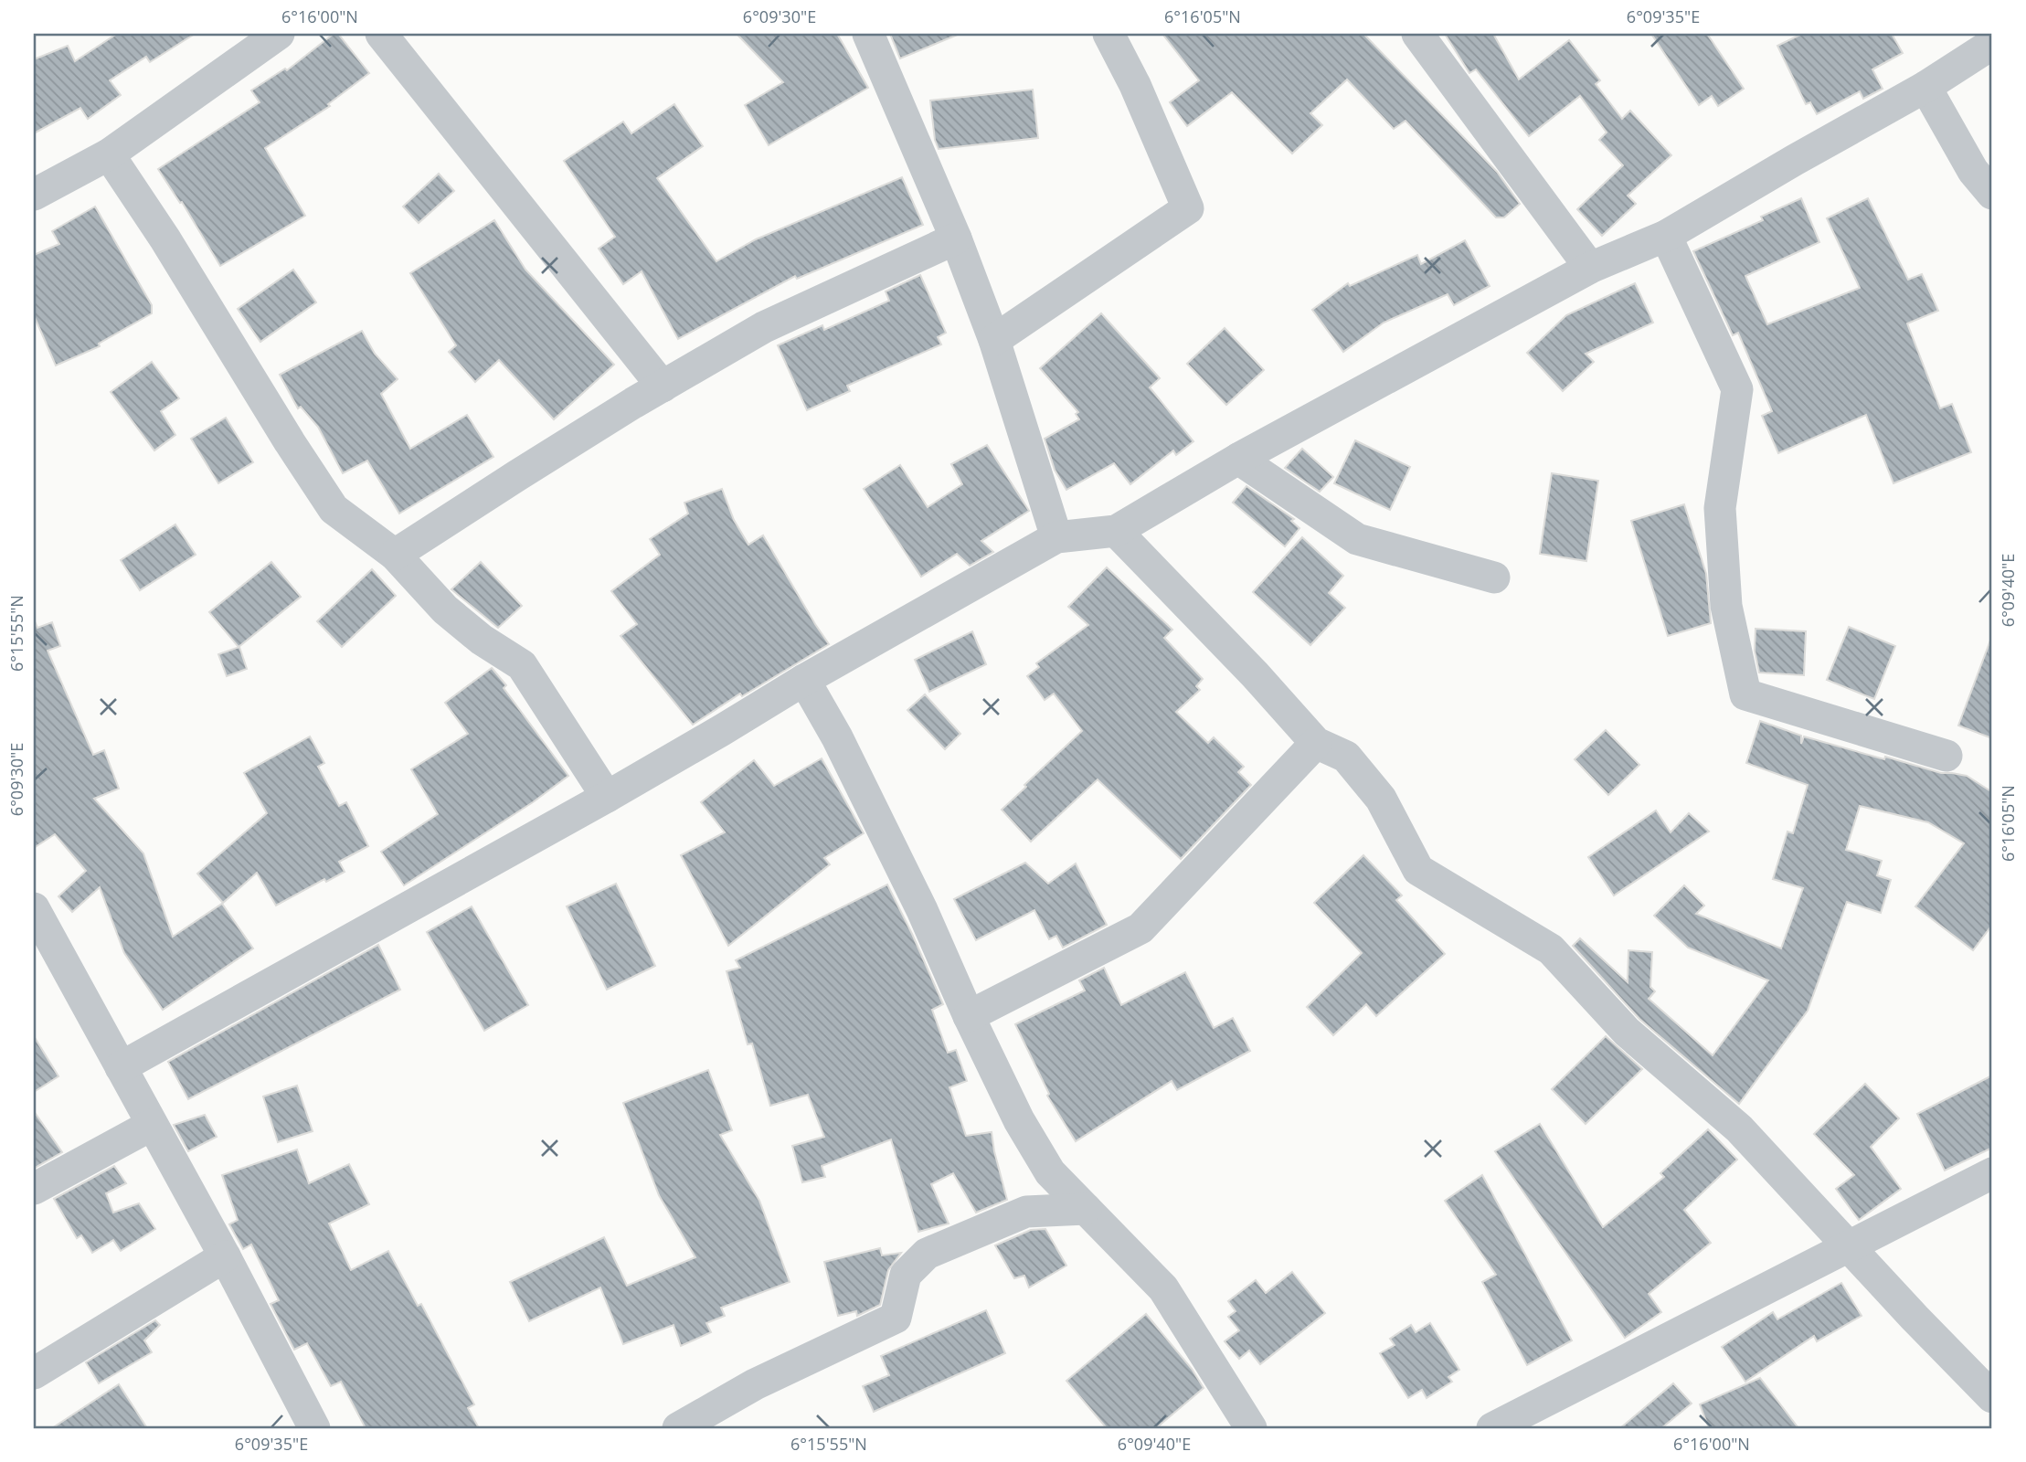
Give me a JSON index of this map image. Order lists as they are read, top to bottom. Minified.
{"coordinates":["6°16'00\"N","6°09'30\"E","6°16'05\"N","6°09'35\"E","6°09'40\"E","6°15'55\"N"]}
